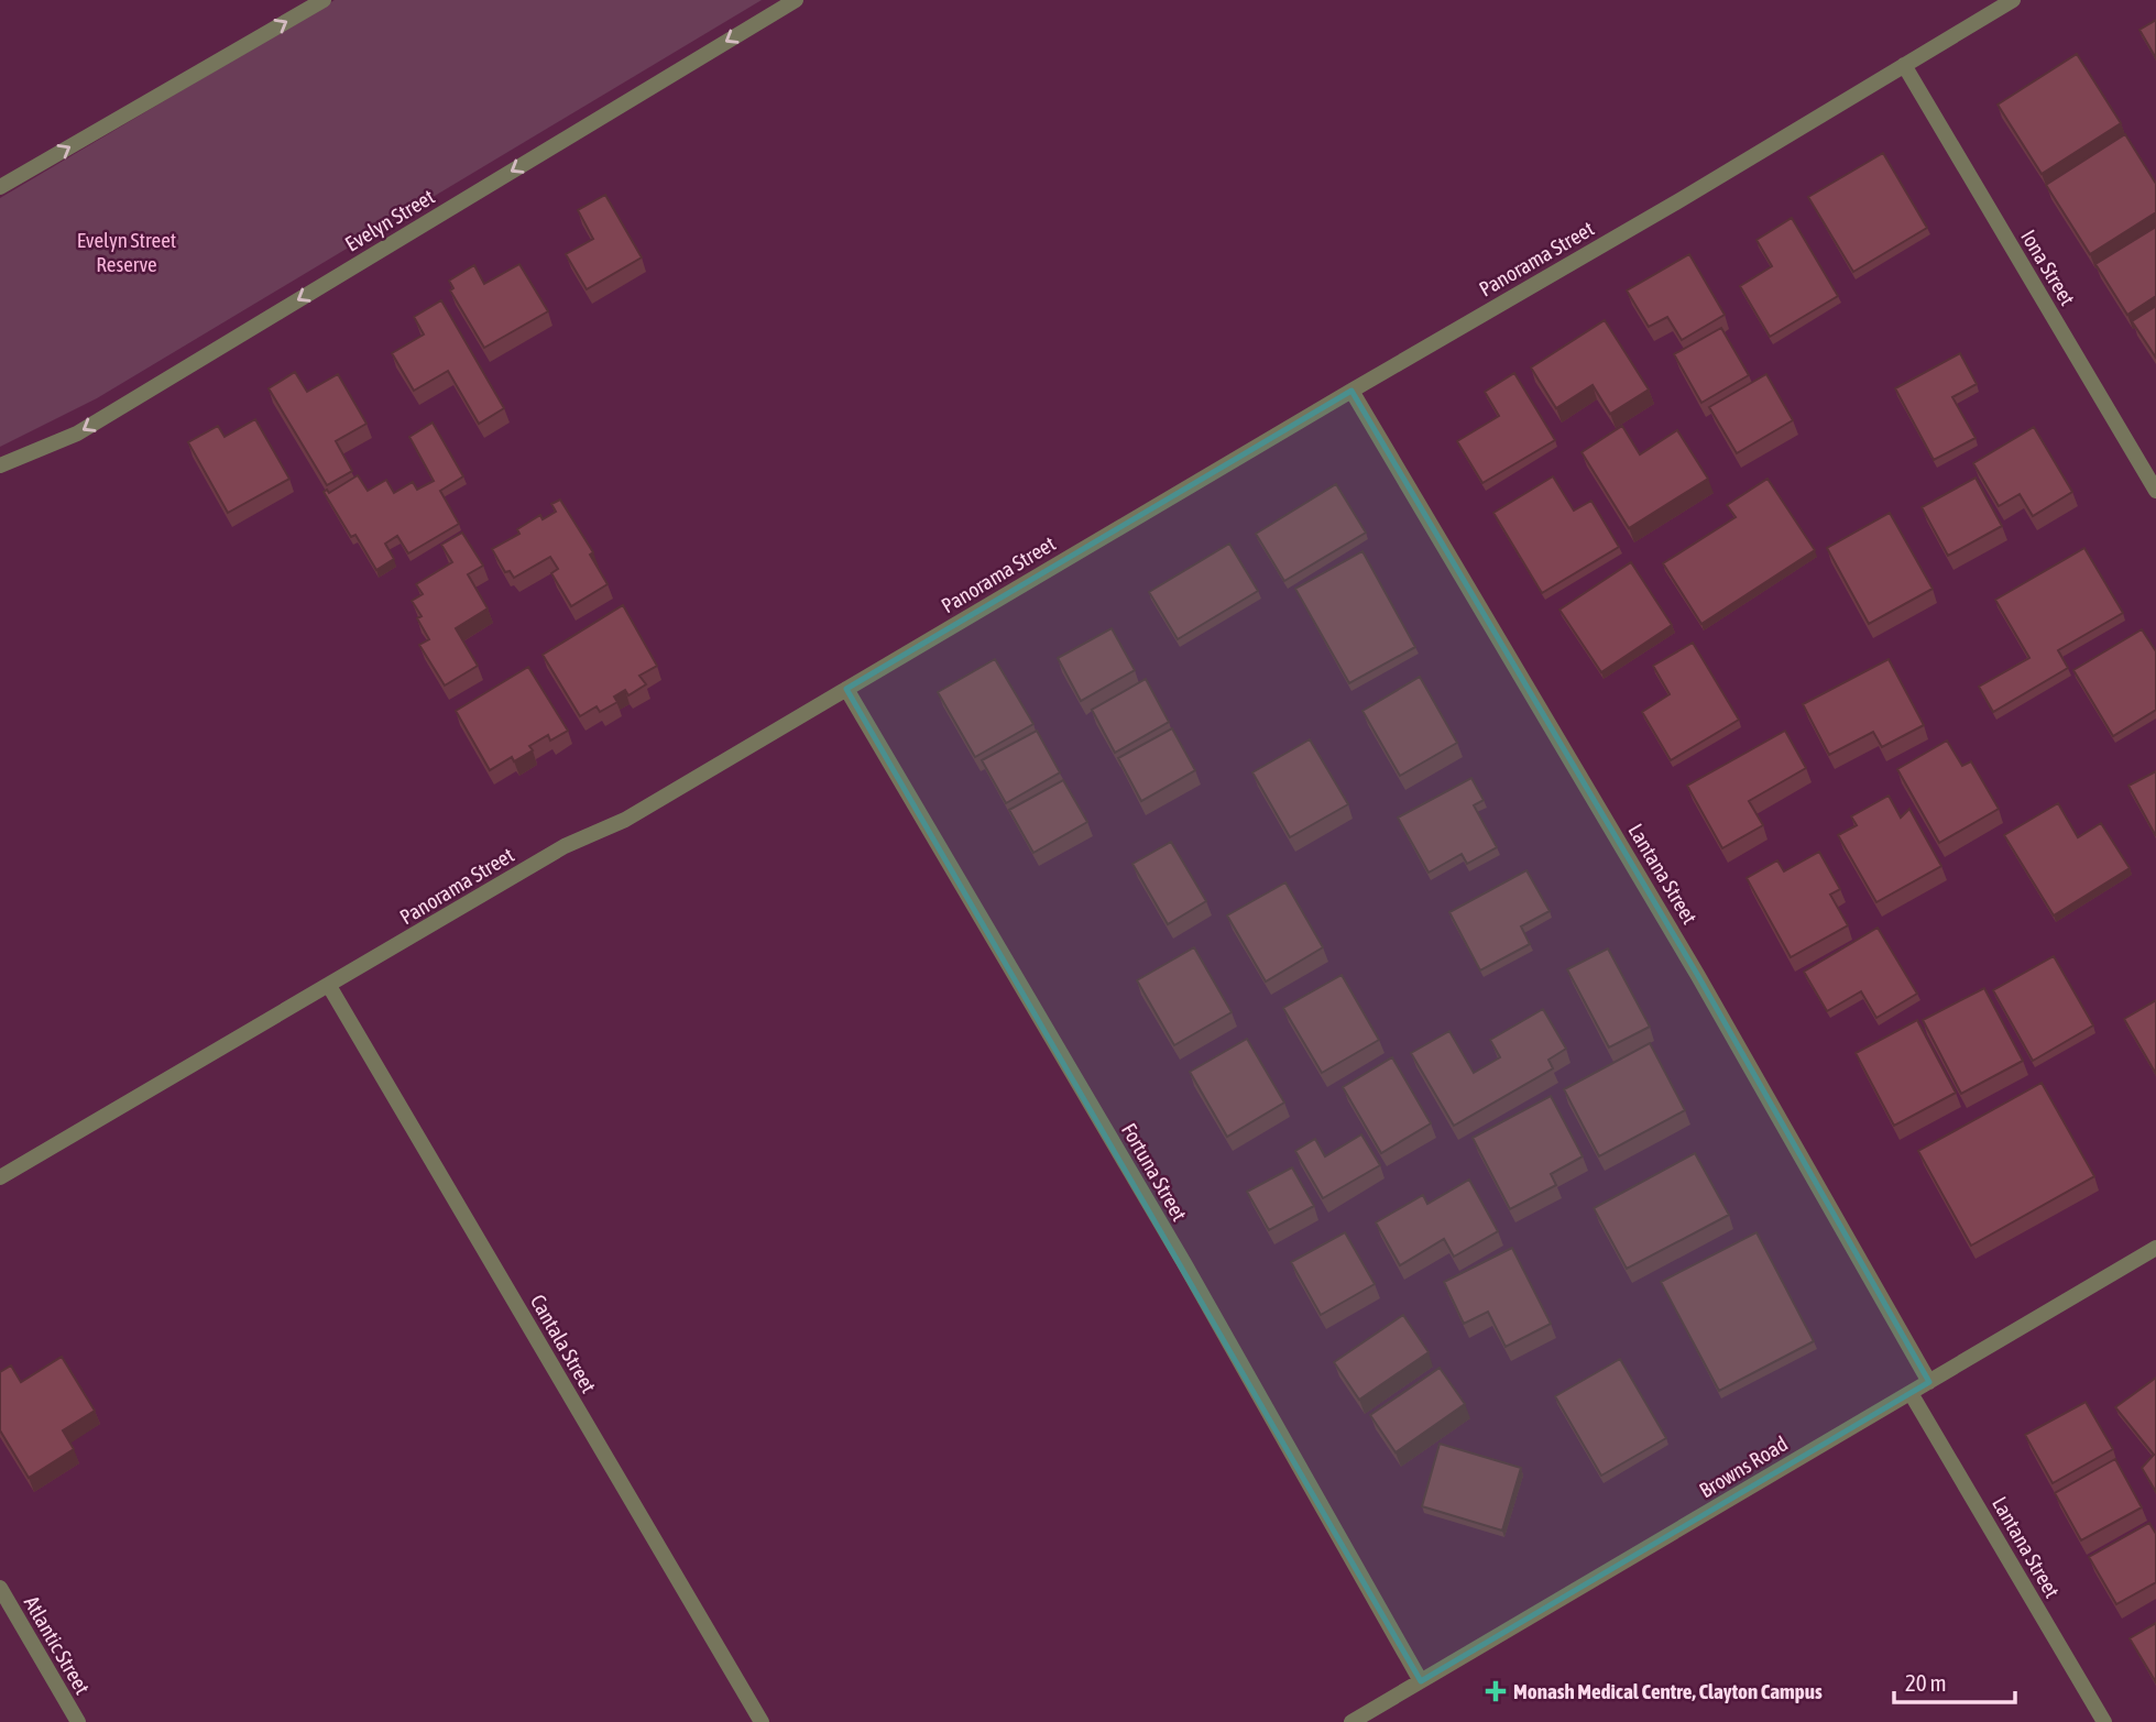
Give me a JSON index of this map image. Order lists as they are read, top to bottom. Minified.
{"streets":{"street":["Evelyn Street","Panorama Street","Iona Street","Lantana Street","Fortuna Street","Cantala Street","Browns Road","Atlantic Street"]},"crossings":[["Panorama Street","Iona Street"],["Panorama Street","Lantana Street"],["Panorama Street","Fortuna Street"],["Panorama Street","Cantala Street"],["Lantana Street","Browns Road"],["Fortuna Street","Browns Road"]],"one_way":["Evelyn Street"],"parks":["Evelyn Street Reserve"],"places":{"health":["Monash Medical Centre, Clayton Campus"]},"scale_bar":"20 m"}
